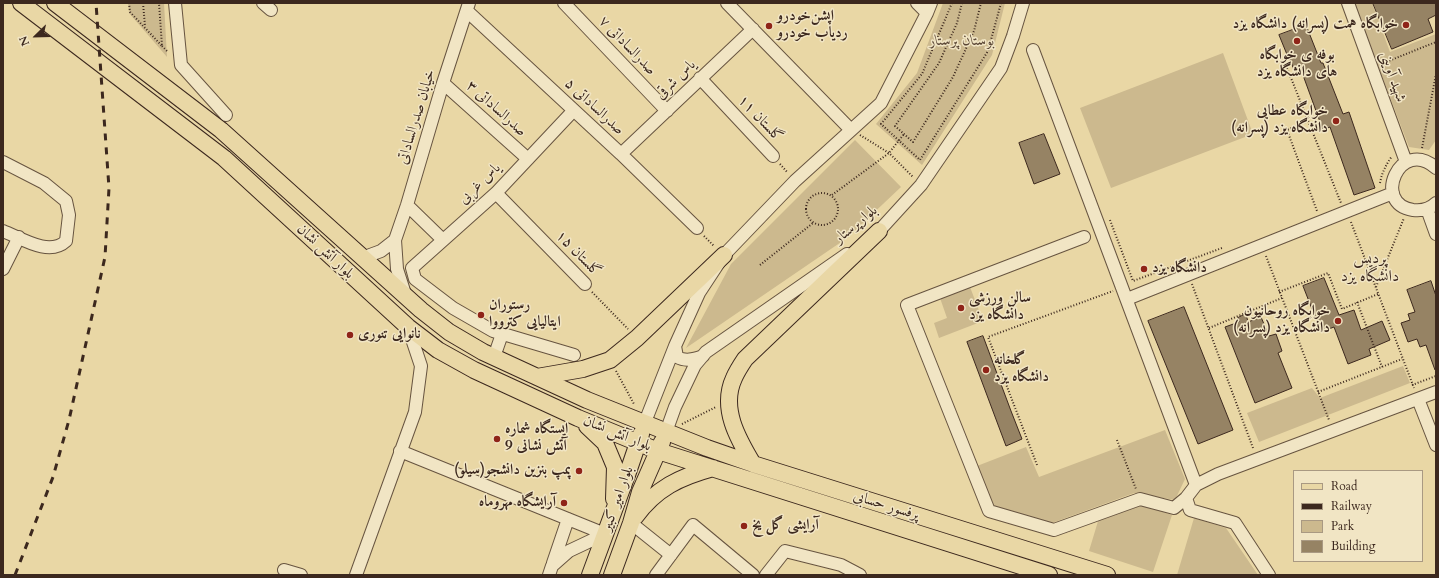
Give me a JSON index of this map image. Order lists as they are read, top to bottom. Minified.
{"streets":{"main road":["بلوار آتش نشان","بلوار امیر کبیر","پرفسور حسابی"],"street":["صدرالساداتی ۷","شهید آوینی","یاس شرقی","صدرالساداتی ۵","صدرالساداتی ۳","خیابان صدرالساداتی","گلستان ۱۱","یاس غربی","بلوارپرستار","گلستان ۱۵"]},"crossings":[["صدرالساداتی ۷","یاس شرقی"],["یاس شرقی","صدرالساداتی ۵"],["یاس شرقی","گلستان ۱۱"],["صدرالساداتی ۵","خیابان صدرالساداتی"],["صدرالساداتی ۵","یاس غربی"],["صدرالساداتی ۳","خیابان صدرالساداتی"],["صدرالساداتی ۳","یاس غربی"],["یاس غربی","گلستان ۱۵"],["بلوارپرستار","بلوار آتش نشان"],["بلوارپرستار","بلوار امیر کبیر"],["بلوارپرستار","پرفسور حسابی"],["بلوار آتش نشان","بلوار امیر کبیر"],["بلوار آتش نشان","پرفسور حسابی"],["بلوار امیر کبیر","پرفسور حسابی"]],"districts":["پردیس دانشگاه یزد"],"parks":["بوستان پرستار"],"places":["خوابگاه همت (پسرانه) دانشگاه یزد","اپشن‌خودرو ردیاب خودرو","بوفه ی خوابگاه های دانشگاه یزد","خوابگاه عطایی (پسرانه) دانشگاه یزد","دانشگاه یزد","سالن ورزشی دانشگاه یزد","رستوران ایتالیایی کترووا","خوابگاه روحانیون (پسرانه) دانشگاه یزد","نانوایی تنوری","گلخانه دانشگاه یزد","ایستگاه شماره 9 آتش نشانی","پمپ بنزین دانشجو(سیلو)","آرایشگاه مهروماه","آرایشی گل یخ"],"legend":["Road","Railway","Park","Building"],"north":"bottom left"}
